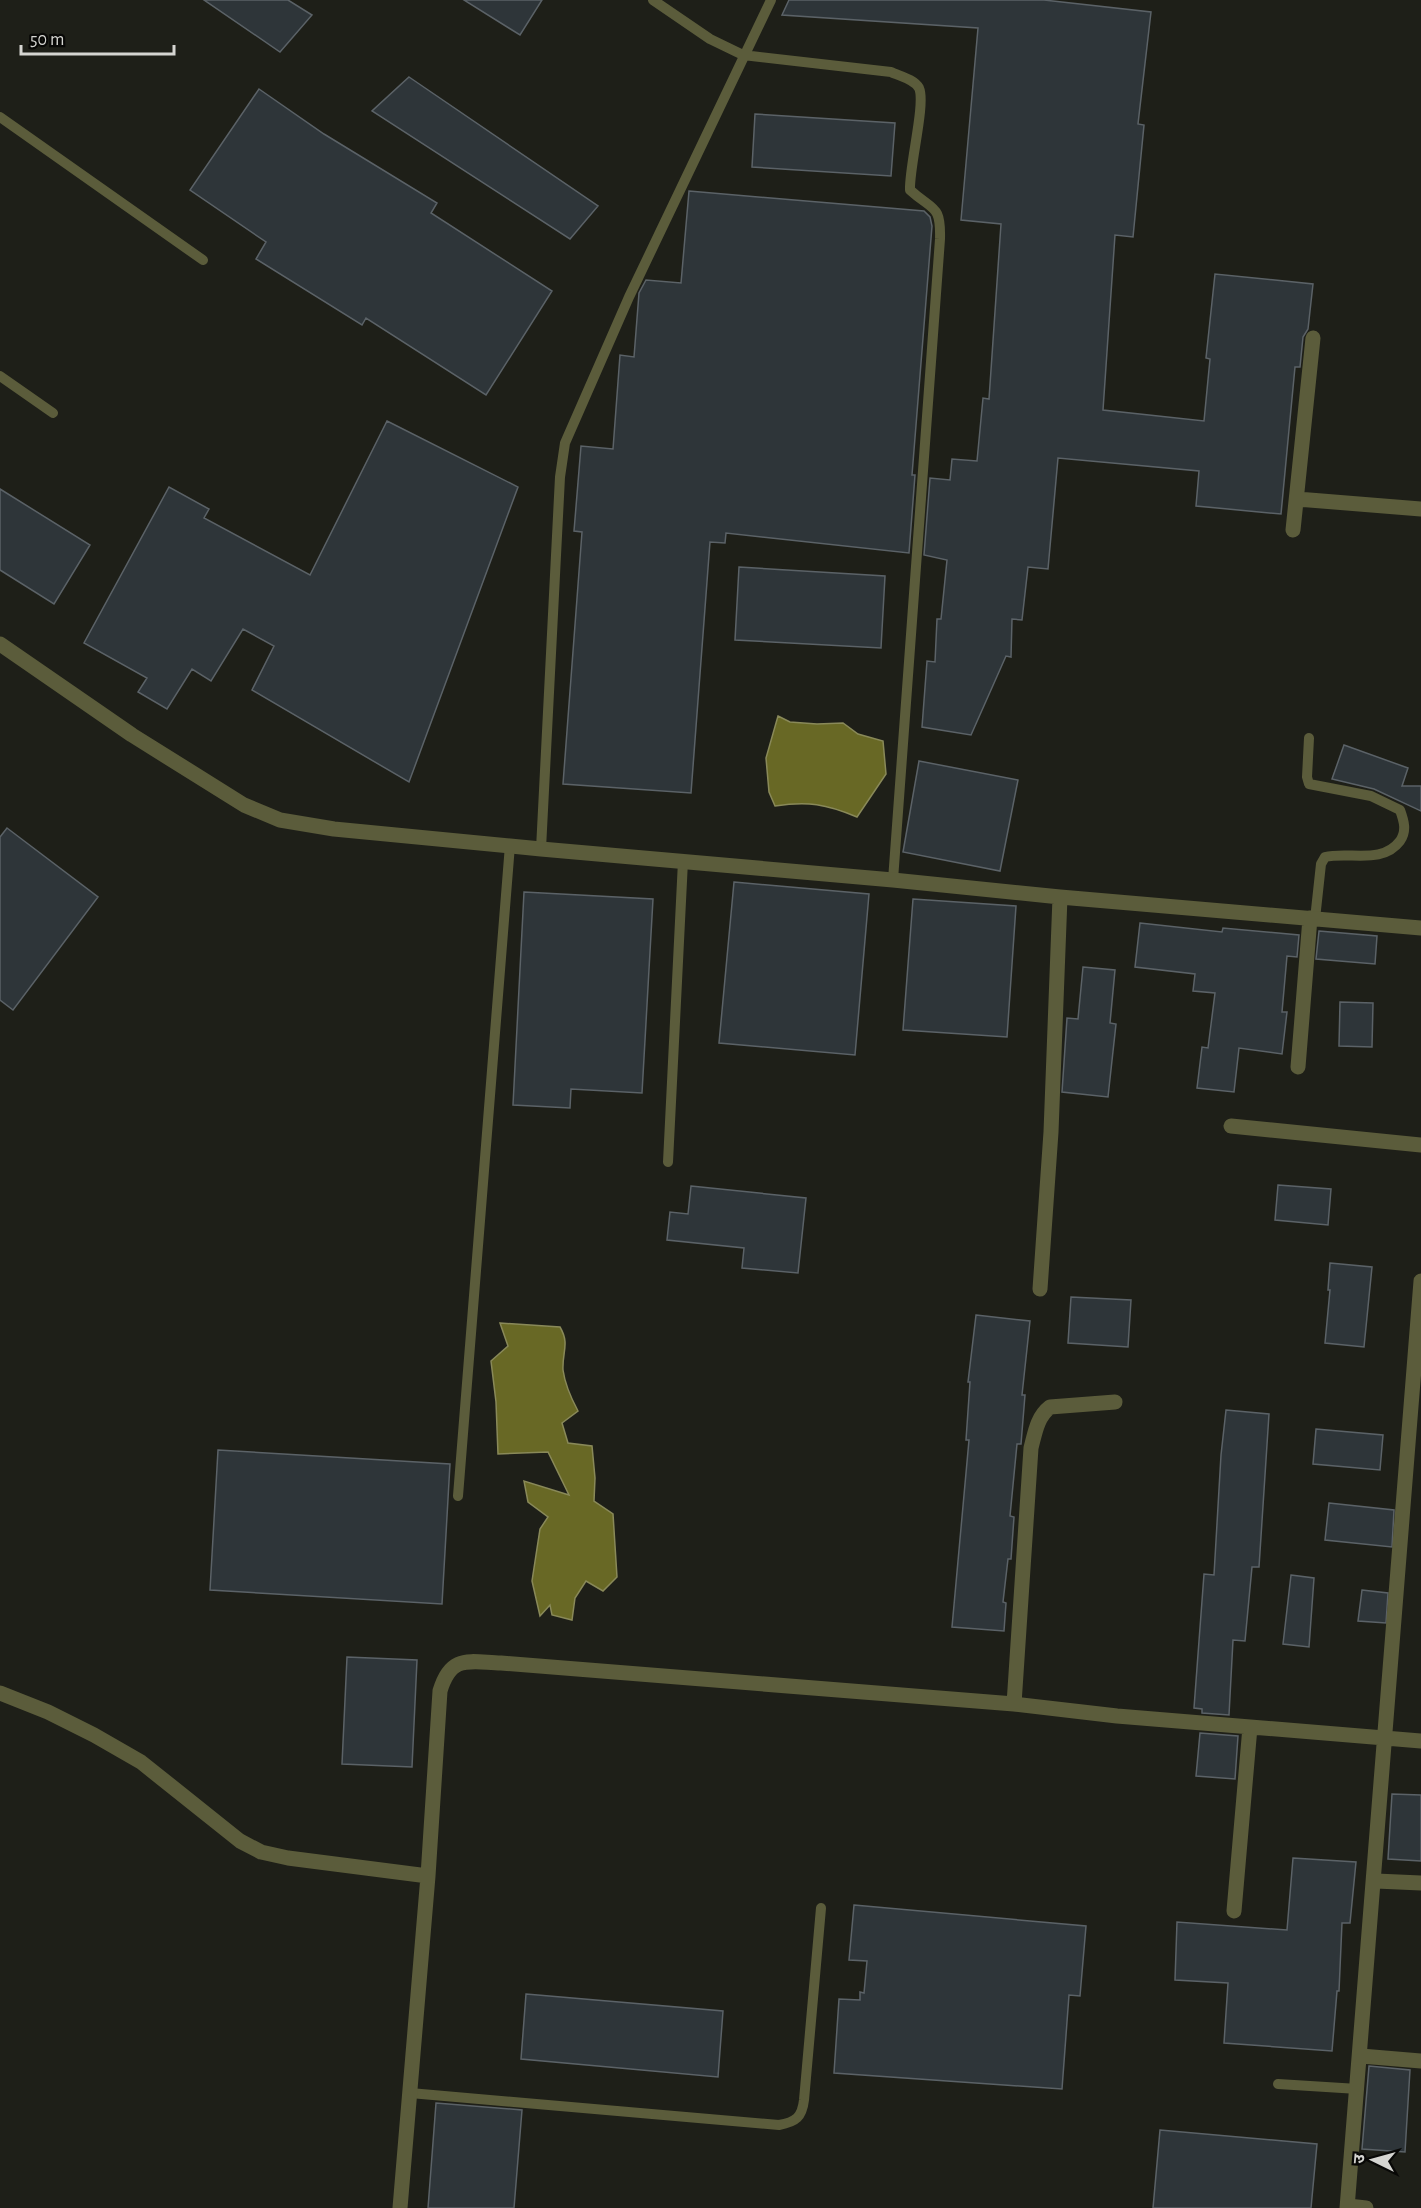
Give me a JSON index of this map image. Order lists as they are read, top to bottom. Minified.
{"scale_bar":"50 m","north":"left"}
